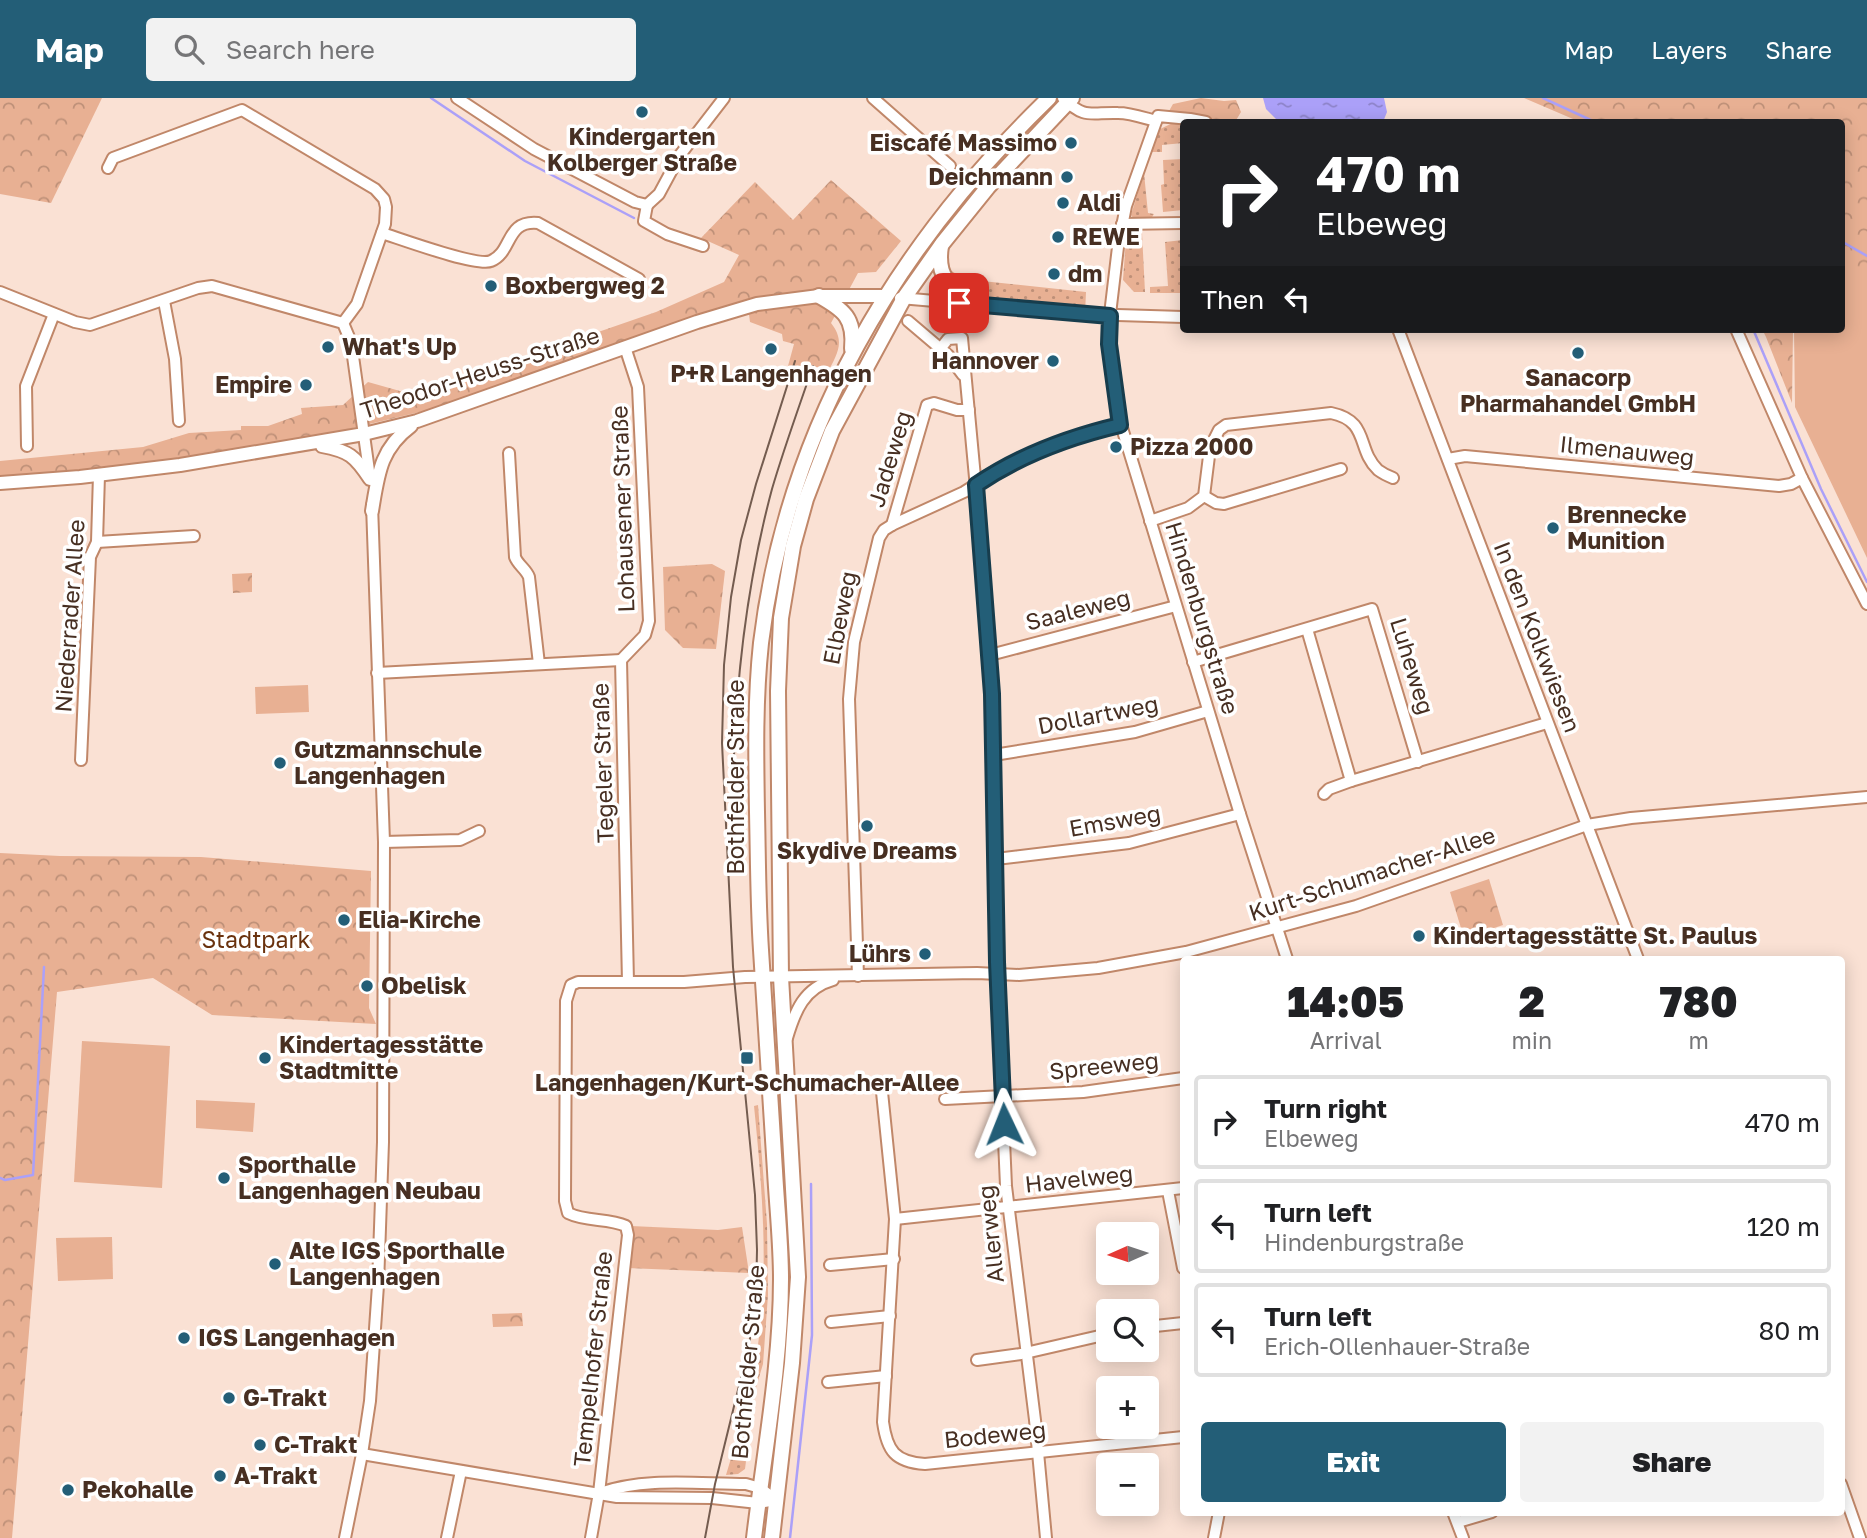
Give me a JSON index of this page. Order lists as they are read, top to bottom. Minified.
{"streets":{"main road":["Bothfelder Straße"],"street":["Theodor-Heuss-Straße","Ilmenauweg","Jadeweg","Lohausener Straße","Saaleweg","Niederrader Allee","Elbeweg","Hindenburgstraße","In den Kolkwiesen","Luheweg","Dollartweg","Tegeler Straße","Emsweg","Kurt-Schumacher-Allee","Spreeweg","Havelweg","Allerweg","Tempelhofer Straße","Bodeweg"]},"crossings":[["Theodor-Heuss-Straße","Lohausener Straße"],["Theodor-Heuss-Straße","Niederrader Allee"],["Theodor-Heuss-Straße","Bothfelder Straße"],["Ilmenauweg","In den Kolkwiesen"],["Jadeweg","Elbeweg"],["Jadeweg","Allerweg"],["Lohausener Straße","Tegeler Straße"],["Saaleweg","Hindenburgstraße"],["Saaleweg","Allerweg"],["Elbeweg","Kurt-Schumacher-Allee"],["Hindenburgstraße","Luheweg"],["Hindenburgstraße","Dollartweg"],["Hindenburgstraße","Emsweg"],["Hindenburgstraße","Kurt-Schumacher-Allee"],["In den Kolkwiesen","Kurt-Schumacher-Allee"],["Dollartweg","Allerweg"],["Tegeler Straße","Tempelhofer Straße"],["Bothfelder Straße","Kurt-Schumacher-Allee"],["Bothfelder Straße","Tempelhofer Straße"],["Emsweg","Allerweg"],["Kurt-Schumacher-Allee","Allerweg"],["Kurt-Schumacher-Allee","Tempelhofer Straße"],["Spreeweg","Allerweg"],["Havelweg","Allerweg"],["Havelweg","Bodeweg"],["Allerweg","Bodeweg"]],"parks":["Stadtpark"],"places":{"other":["Kindergarten Kolberger Straße","Eiscafé Massimo","Deichmann","Aldi","REWE","dm","Boxbergweg 2","What's Up","P+R Langenhagen","Sanacorp Pharmahandel GmbH","Hannover","Empire","Pizza 2000","Brennecke Munition","Gutzmannschule Langenhagen","Skydive Dreams","Elia-Kirche","Kindertagesstätte St. Paulus","Lührs","Obelisk","Kindertagesstätte Stadtmitte","Sporthalle Langenhagen Neubau","Alte IGS Sporthalle Langenhagen","IGS Langenhagen","G-Trakt","C-Trakt","A-Trakt","Pekohalle"],"transit":["Langenhagen/Kurt-Schumacher-Allee"]},"north":"left","page":{"header":"Map","search":"Search here","nav":["Map","Layers","Share"],"turn":["470 m","Elbeweg"],"then":"Then","eta":["14:05","Arrival","2","min","780","m"],"list":[{"name":"Turn right","note":"Elbeweg","value":"470 m"},{"name":"Turn left","note":"Hindenburgstraße","value":"120 m"},{"name":"Turn left","note":"Erich-Ollenhauer-Straße","value":"80 m"}],"map_buttons":["+","−"],"buttons":["Exit","Share"]}}
